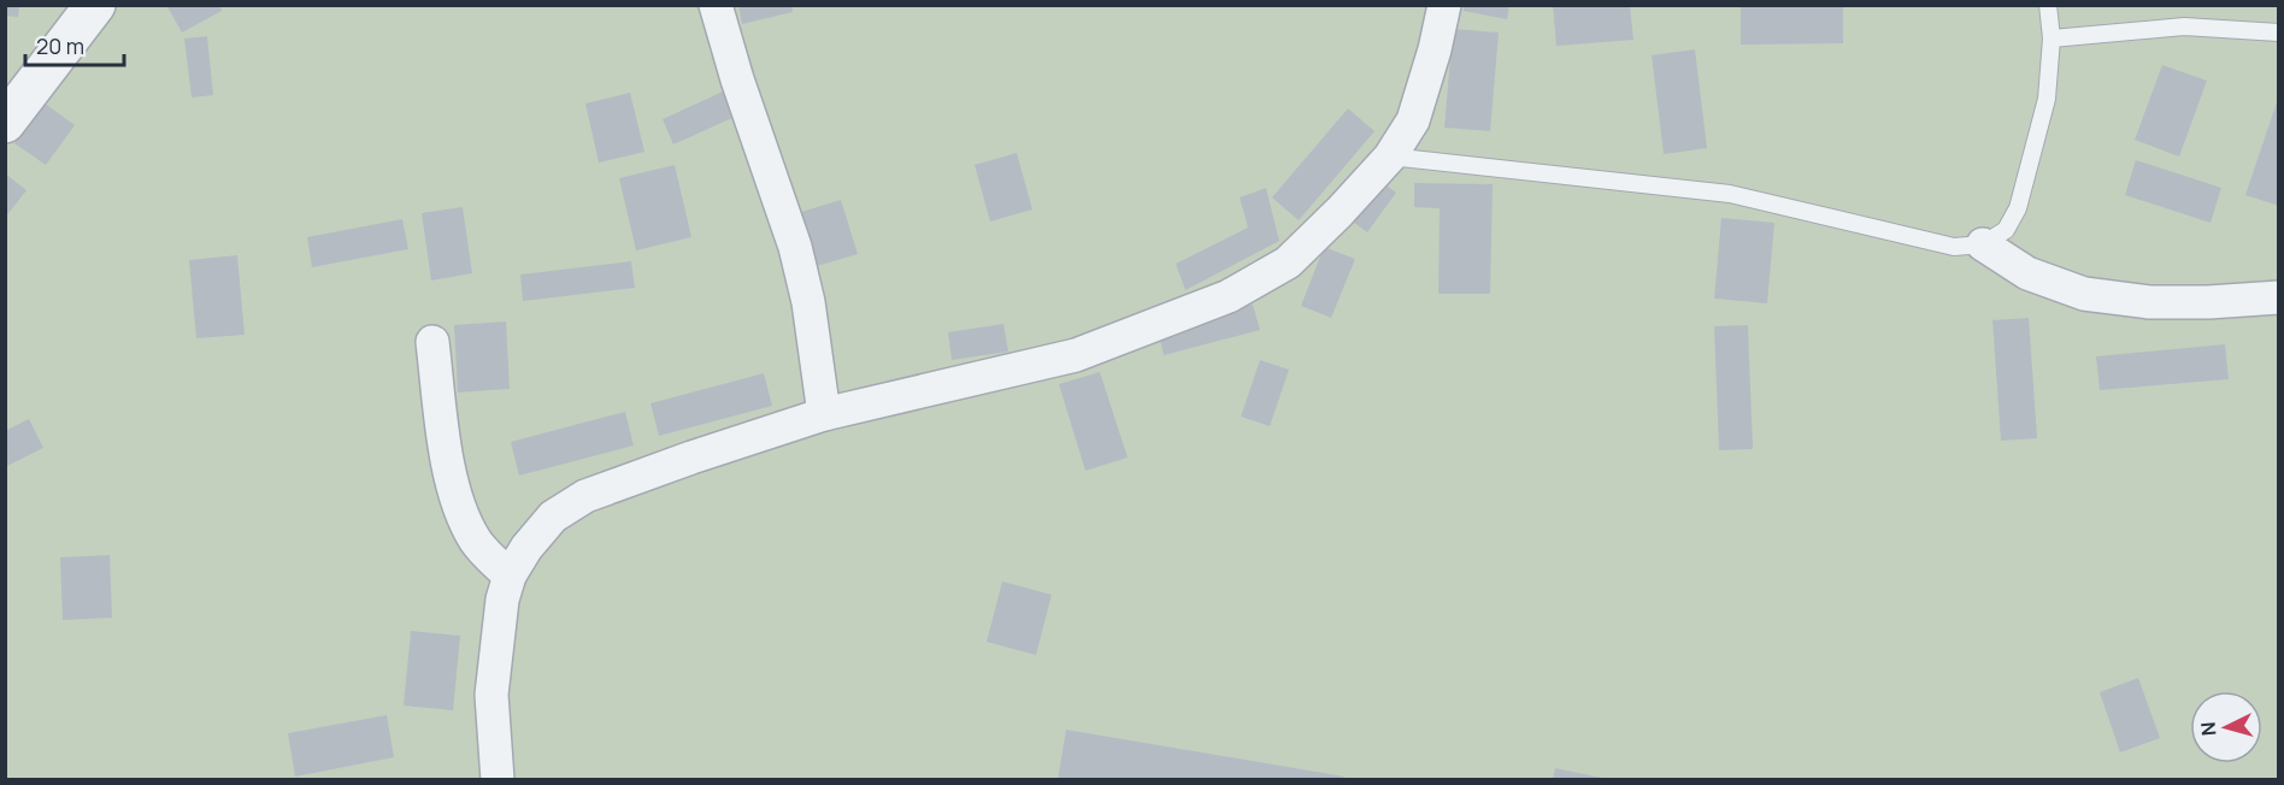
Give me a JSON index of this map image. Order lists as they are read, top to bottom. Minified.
{"scale_bar":"20 m","north":"left"}
